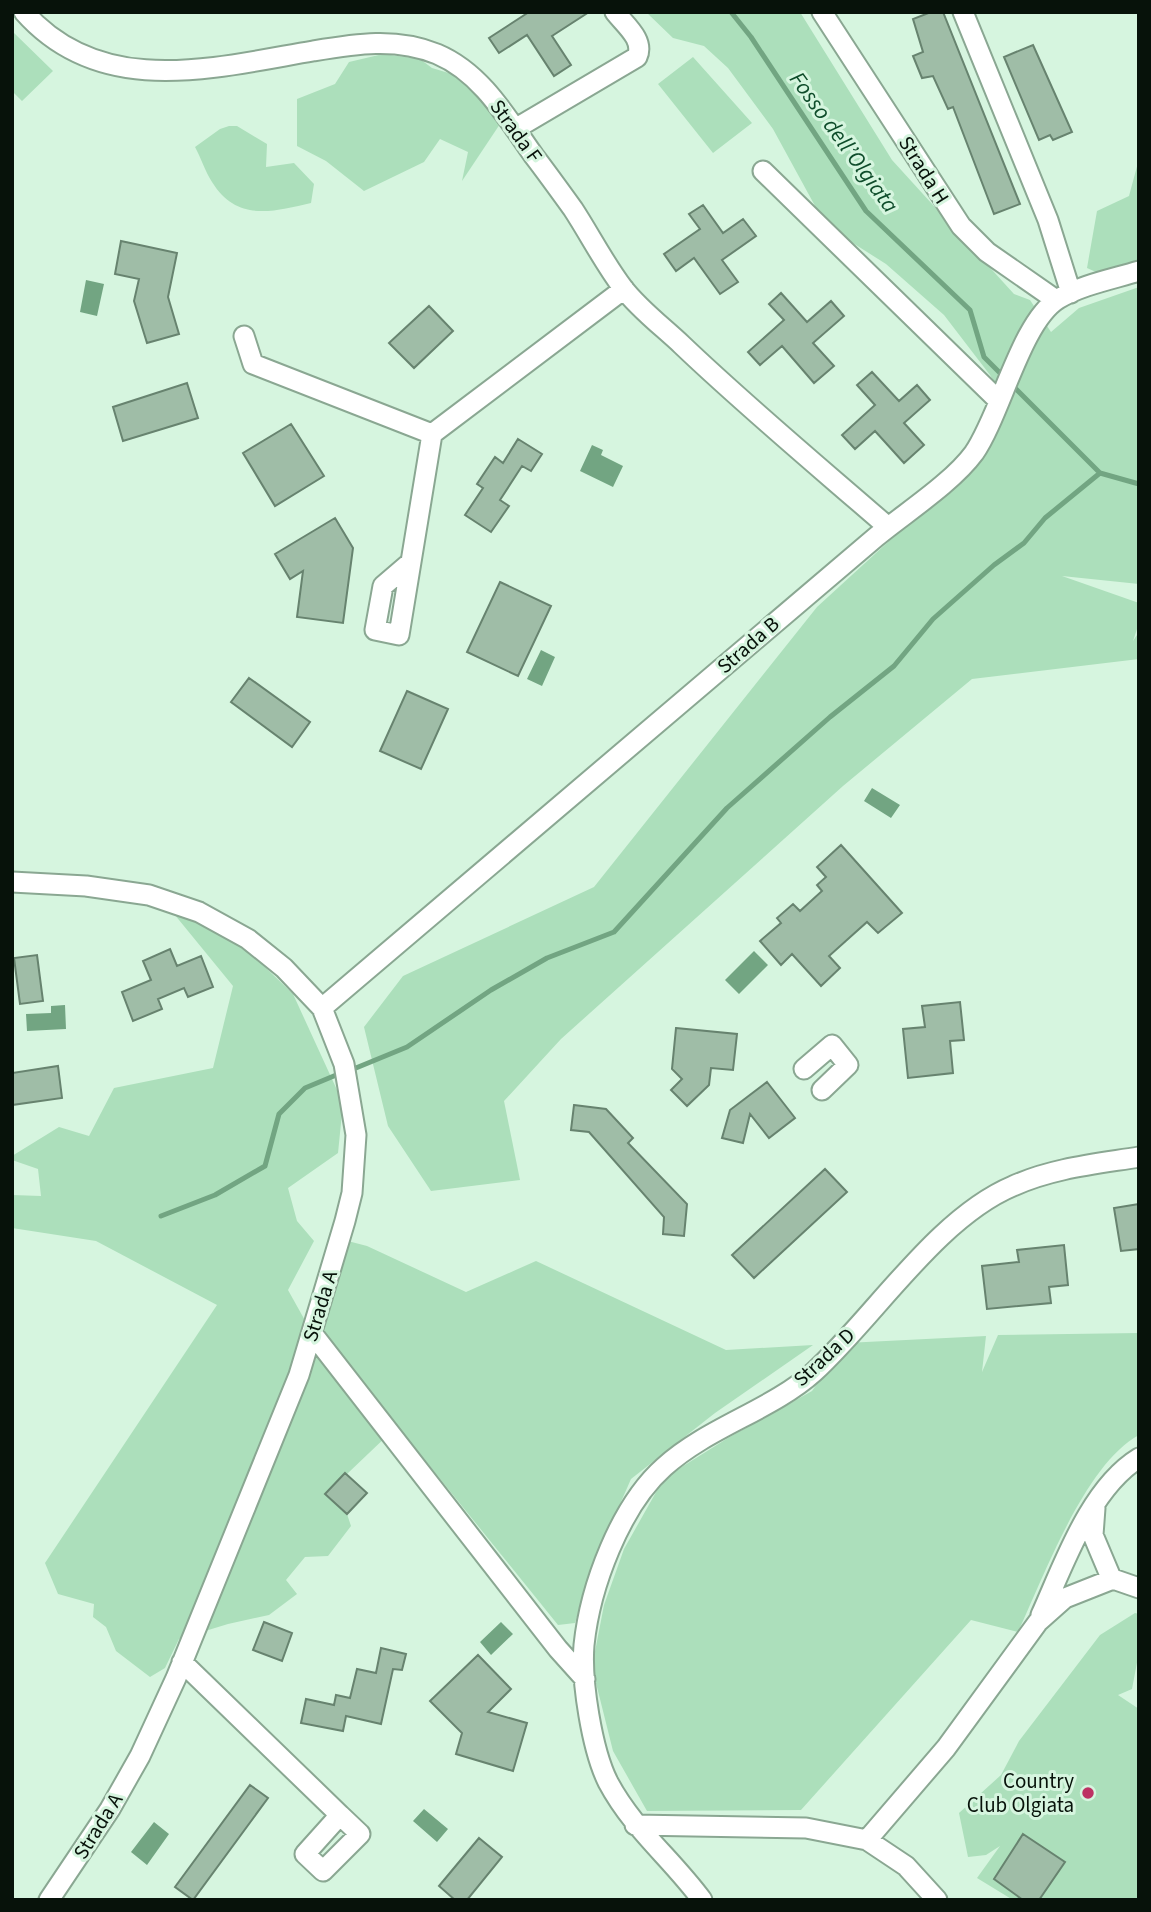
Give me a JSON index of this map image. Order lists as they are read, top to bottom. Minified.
{"streets":{"street":["Strada F","Strada H","Strada B","Strada A","Strada D"]},"crossings":[["Strada F","Strada B"],["Strada H","Strada B"],["Strada B","Strada A"]],"water":["Fosso dell’Olgiata"],"places":["Country Club Olgiata"]}
